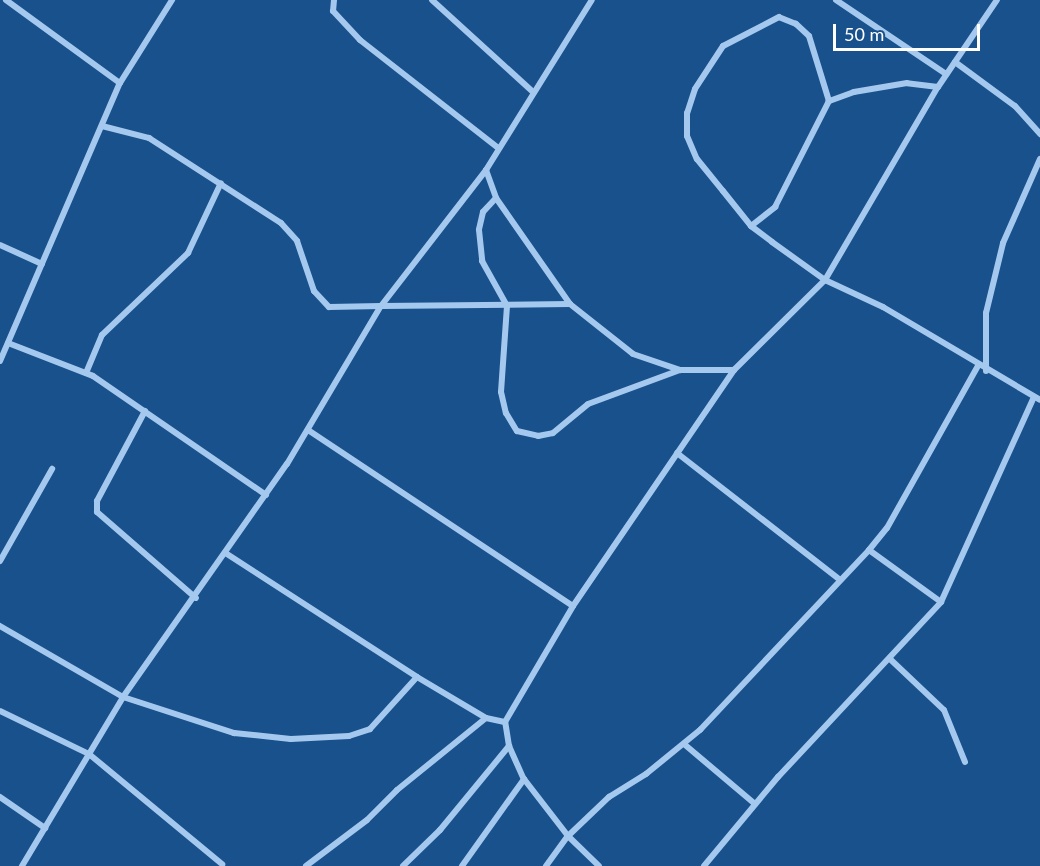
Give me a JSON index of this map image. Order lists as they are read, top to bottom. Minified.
{"scale_bar":"50 m"}
